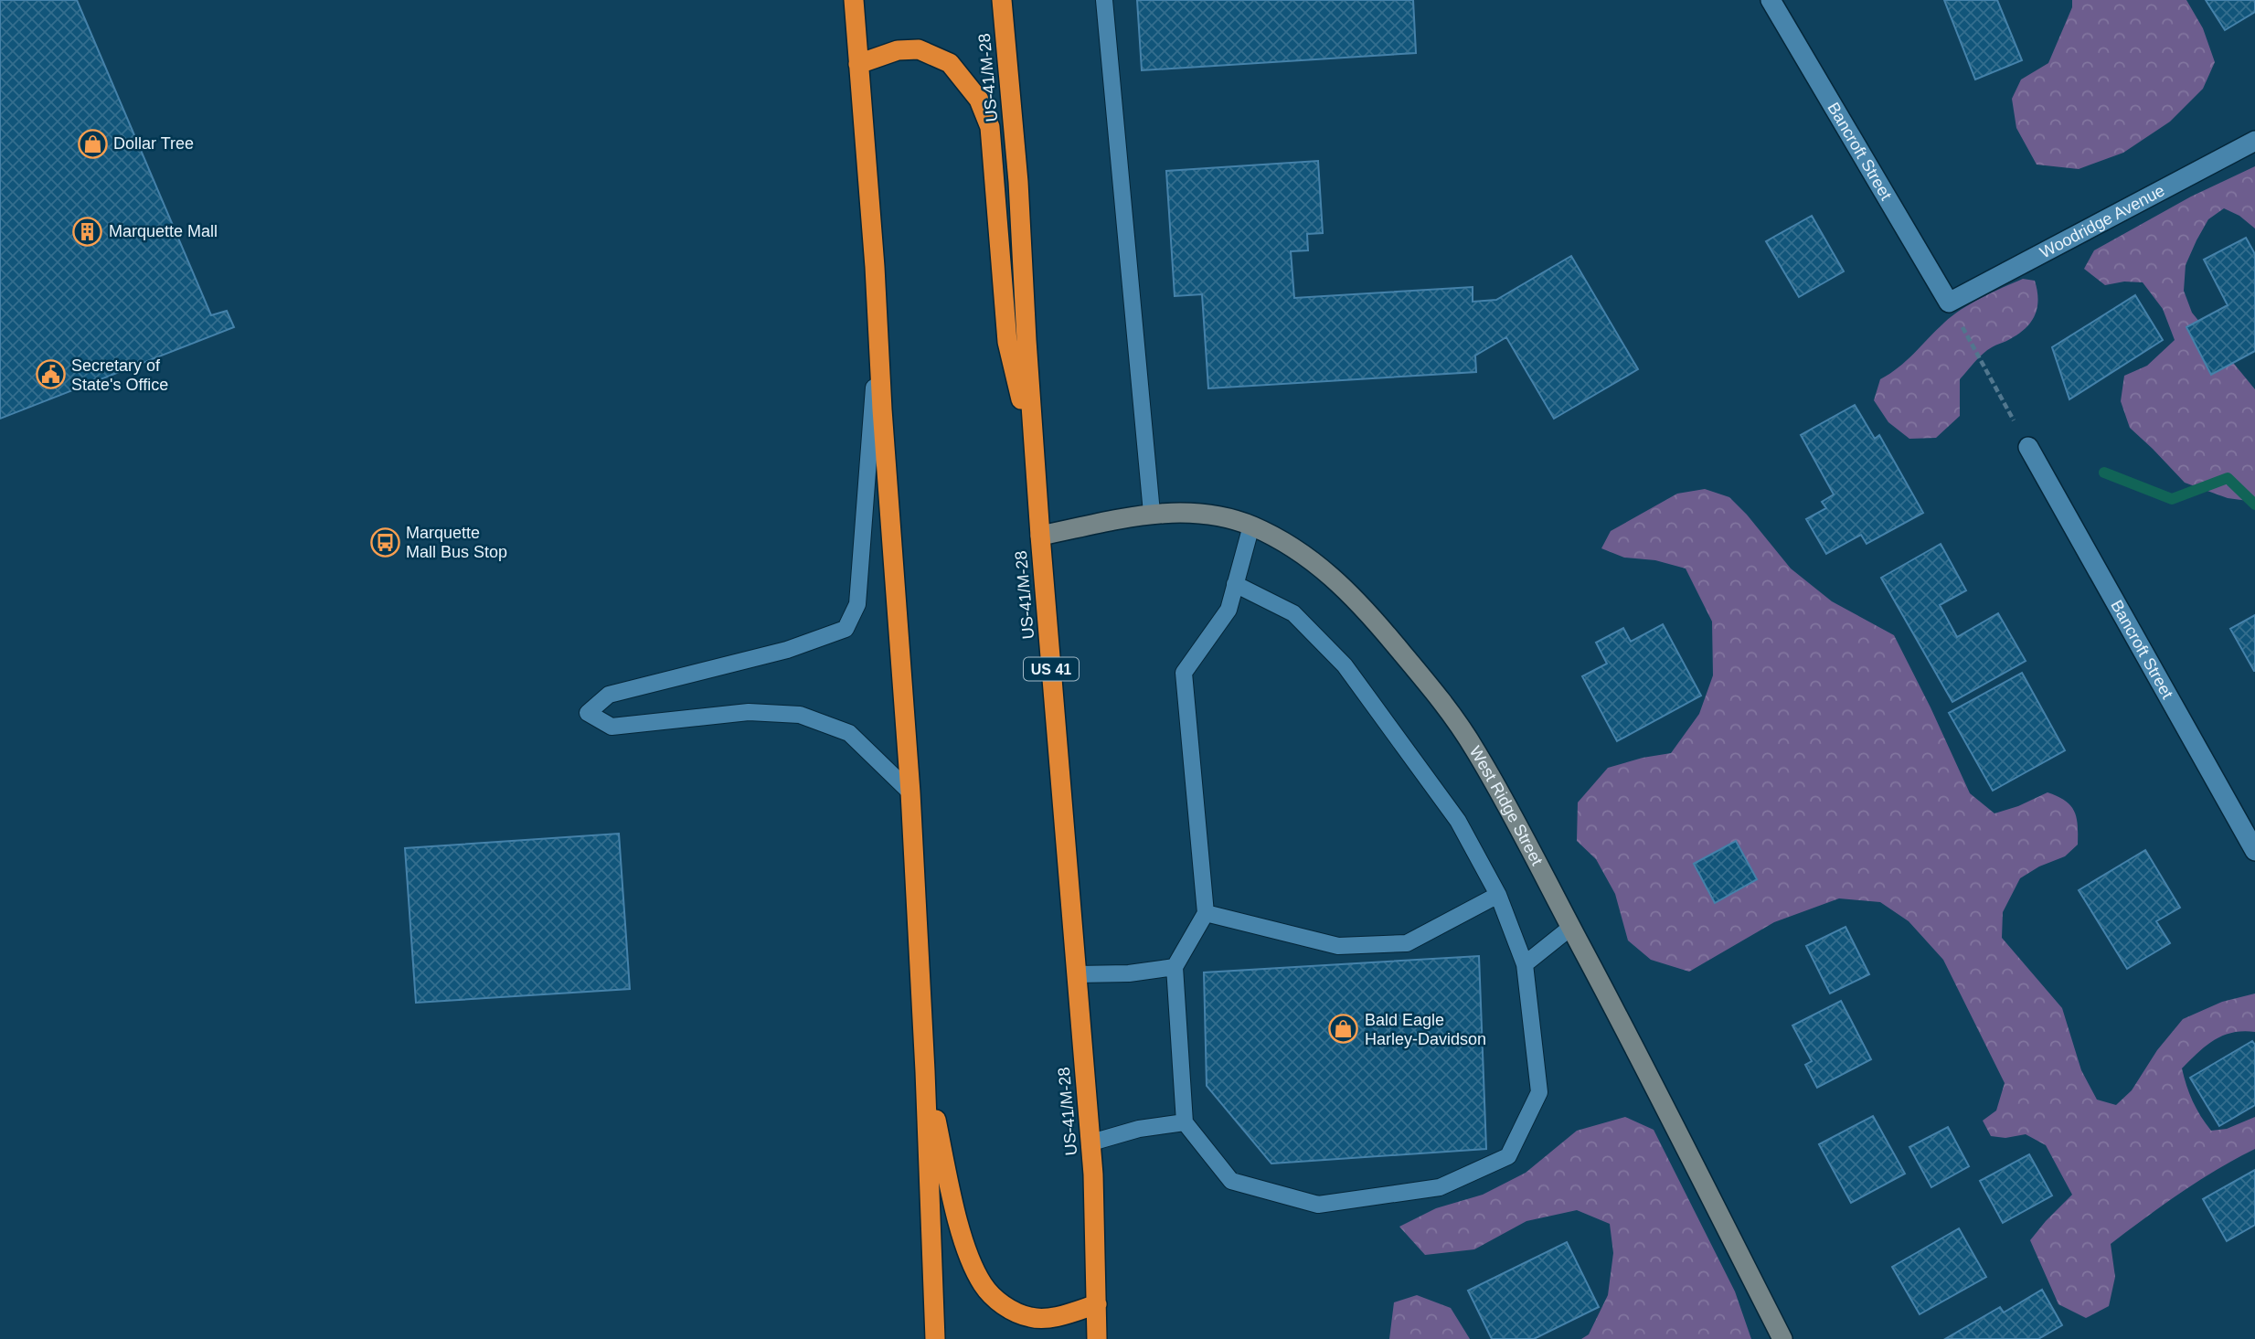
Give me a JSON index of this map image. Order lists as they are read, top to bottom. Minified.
{"streets":{"highway":["US-41/M-28","US 41"],"street":["Bancroft Street","Woodridge Avenue","West Ridge Street"]},"crossings":[["US-41/M-28","West Ridge Street"],["Bancroft Street","Woodridge Avenue"]],"places":{"shop":["Dollar Tree","Bald Eagle Harley-Davidson"],"building":["Marquette Mall"],"public building":["Secretary of State's Office"],"bus stop":["Marquette Mall Bus Stop"]}}
